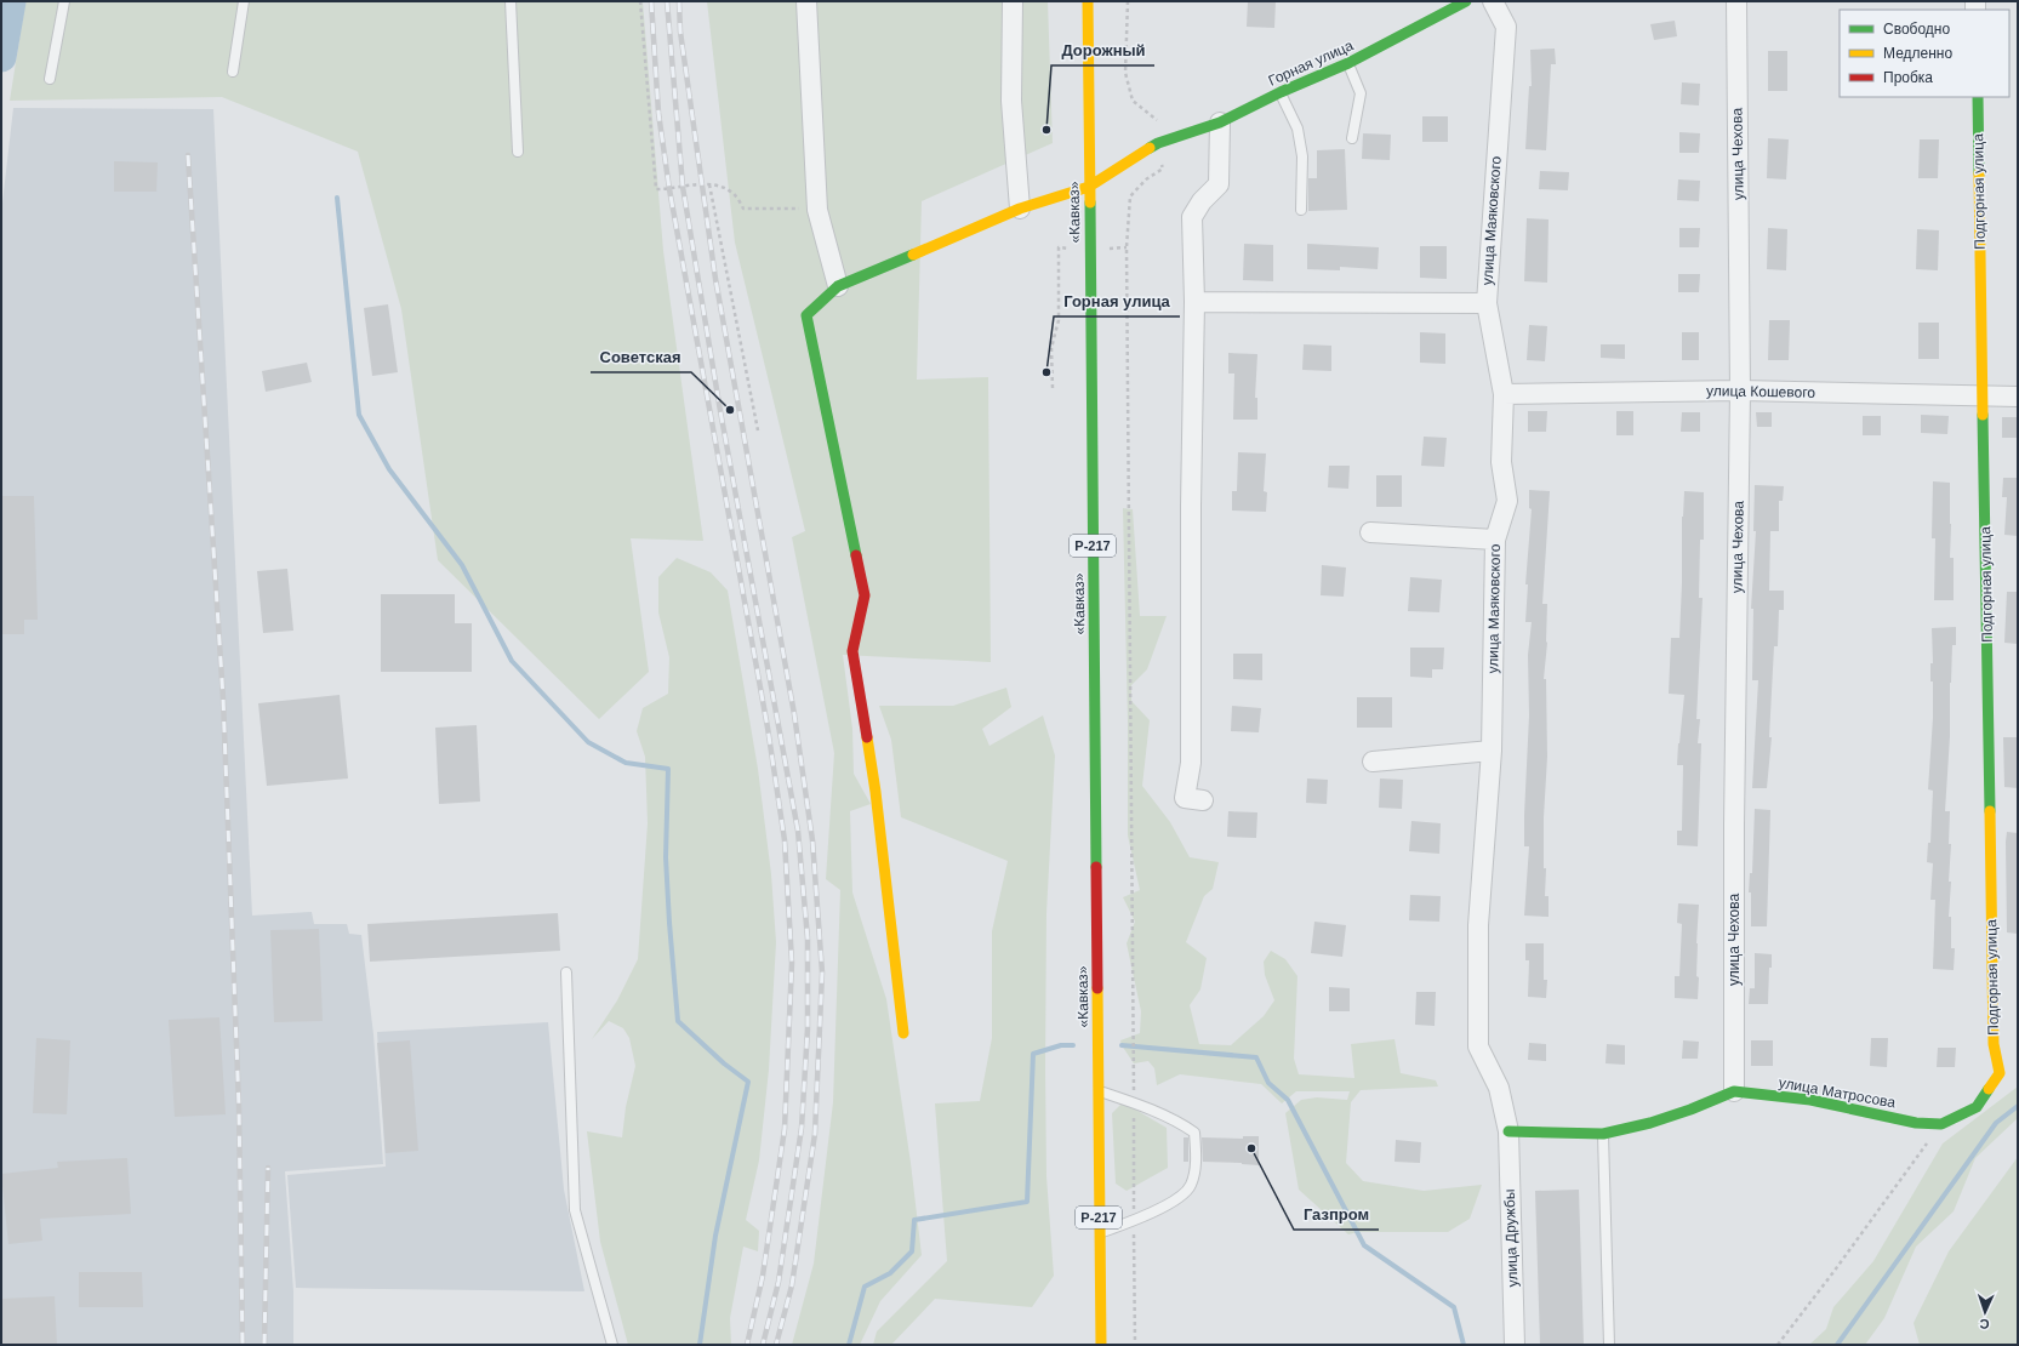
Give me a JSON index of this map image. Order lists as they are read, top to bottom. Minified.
{"streets":{"main road":["Горная улица","Подгорная улица","«Кавказ»","Р-217","улица Матросова"],"street":["улица Чехова","улица Маяковского","улица Кошевого","улица Дружбы"]},"crossings":[["Горная улица","«Кавказ»"],["улица Чехова","улица Кошевого"],["улица Чехова","улица Матросова"],["Подгорная улица","улица Кошевого"],["Подгорная улица","улица Матросова"],["«Кавказ»","Р-217"],["улица Маяковского","улица Кошевого"],["улица Маяковского","улица Матросова"],["улица Маяковского","улица Дружбы"],["улица Матросова","улица Дружбы"]],"places":["Дорожный","Горная улица","Советская","Газпром"],"legend":["Свободно","Медленно","Пробка"],"north":"bottom"}
